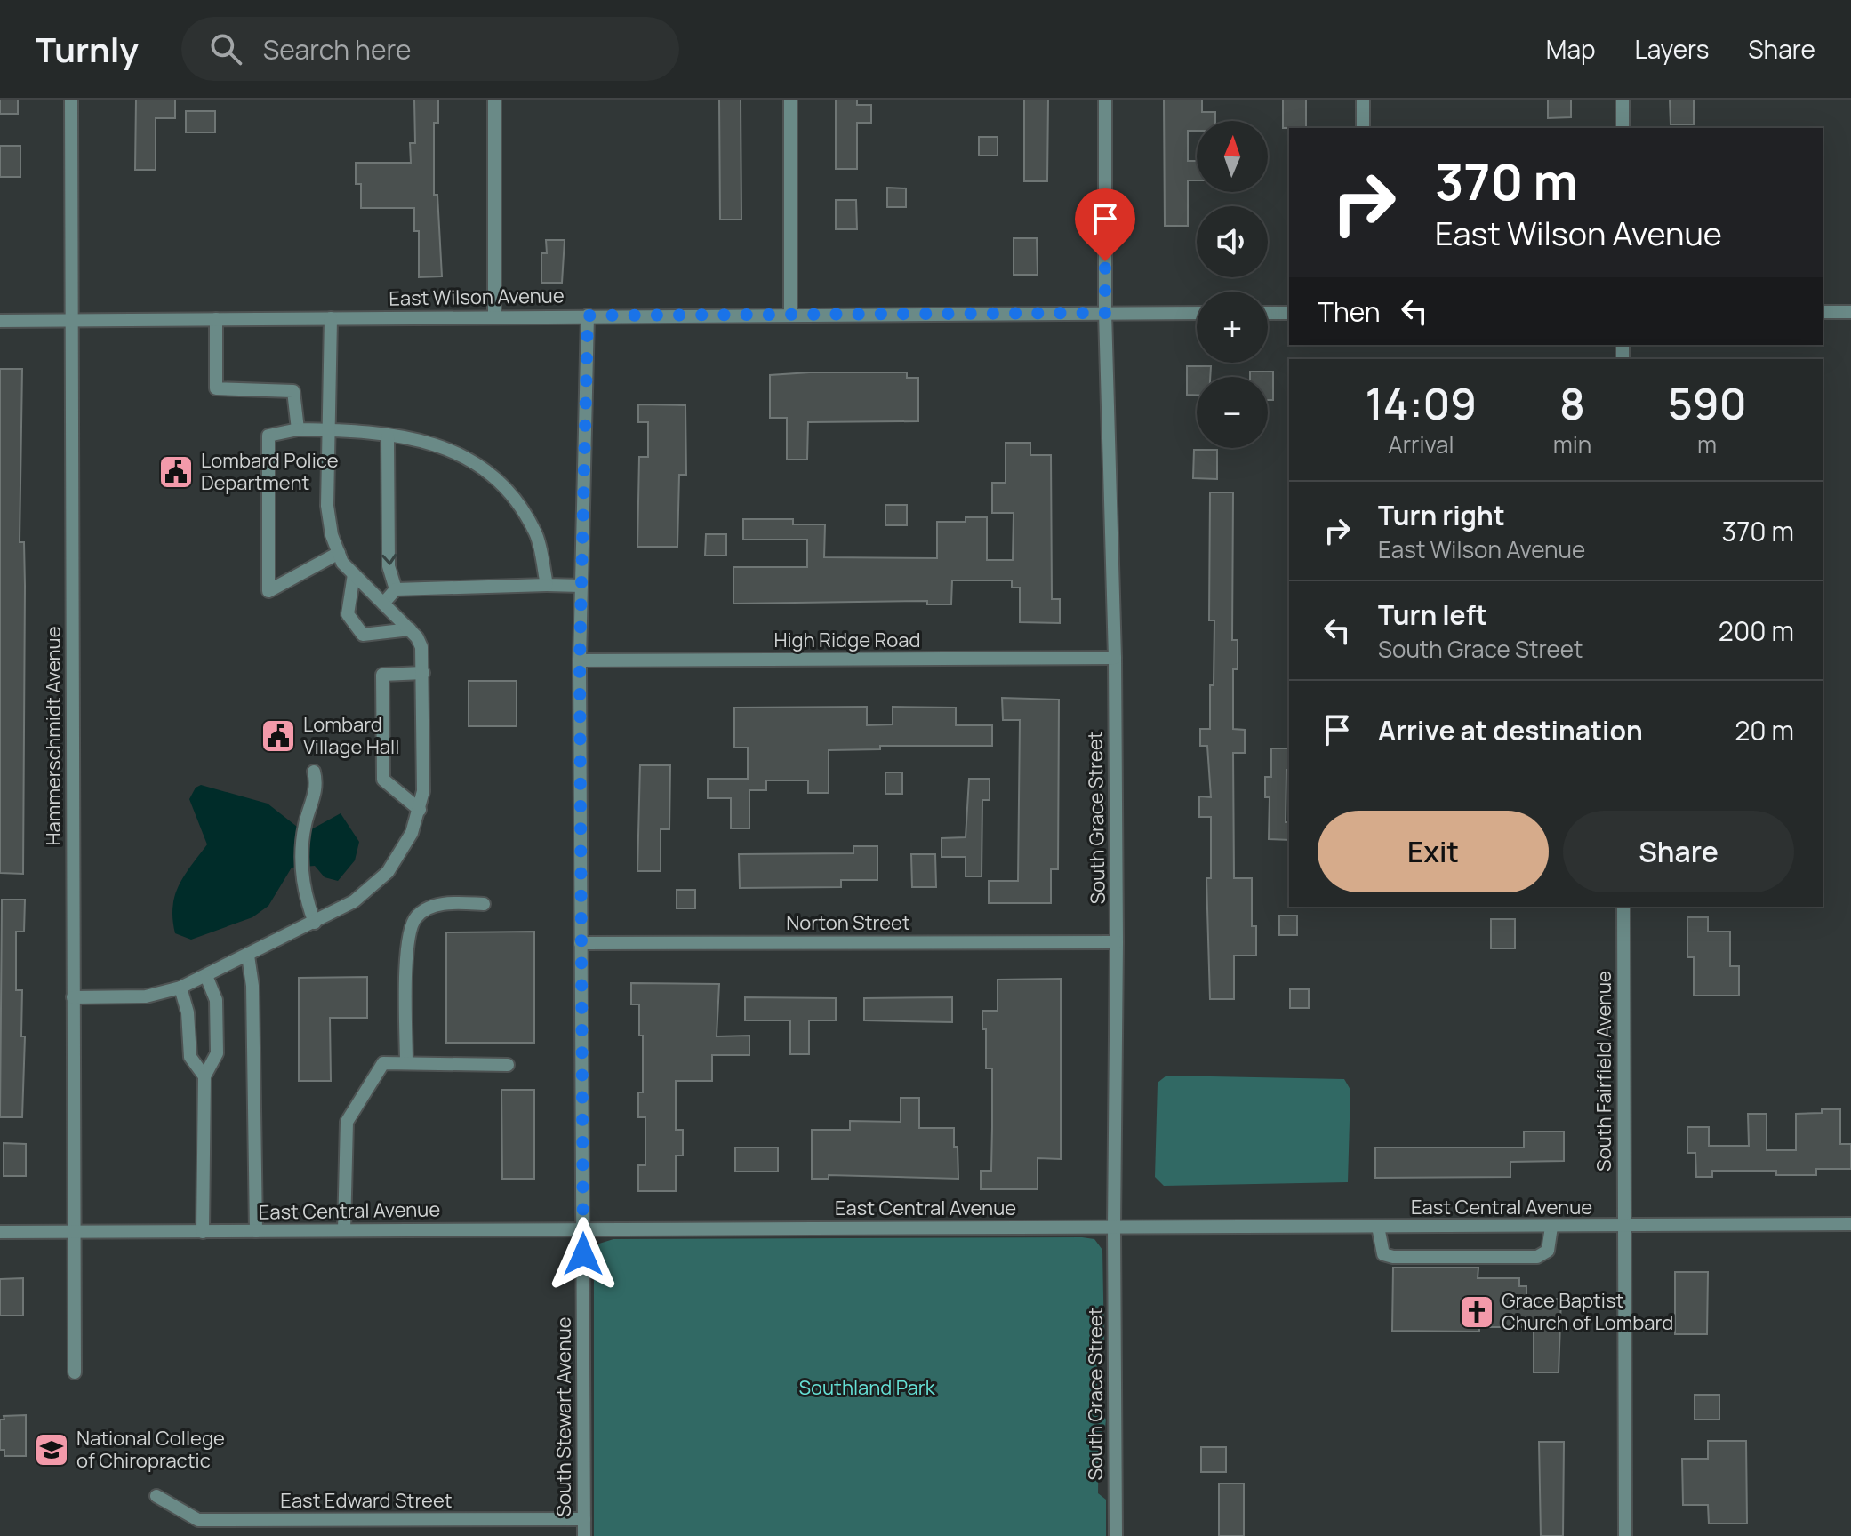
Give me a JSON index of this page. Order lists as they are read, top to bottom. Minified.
{"streets":{"street":["East Wilson Avenue","High Ridge Road","Hammerschmidt Avenue","South Grace Street","Norton Street","South Fairfield Avenue","East Central Avenue","South Stewart Avenue","East Edward Street"]},"crossings":[["East Wilson Avenue","Hammerschmidt Avenue"],["East Wilson Avenue","South Grace Street"],["East Wilson Avenue","South Stewart Avenue"],["High Ridge Road","South Grace Street"],["High Ridge Road","South Stewart Avenue"],["Hammerschmidt Avenue","East Central Avenue"],["South Grace Street","Norton Street"],["South Grace Street","East Central Avenue"],["Norton Street","South Stewart Avenue"],["South Fairfield Avenue","East Central Avenue"],["East Central Avenue","South Stewart Avenue"],["South Stewart Avenue","East Edward Street"]],"parks":["Southland Park"],"places":{"public building":["Lombard Police Department","Lombard Village Hall"],"church":["Grace Baptist Church of Lombard"],"school or university":["National College of Chiropractic"]},"north":"top","page":{"header":"Turnly","search":"Search here","nav":["Map","Layers","Share"],"map_buttons":["+","−"],"turn":["370 m","East Wilson Avenue"],"then":"Then","eta":["14:09","Arrival","8","min","590","m"],"list":[{"name":"Turn right","note":"East Wilson Avenue","value":"370 m"},{"name":"Turn left","note":"South Grace Street","value":"200 m"},{"name":"Arrive at destination","value":"20 m"}],"buttons":["Exit","Share"]}}
